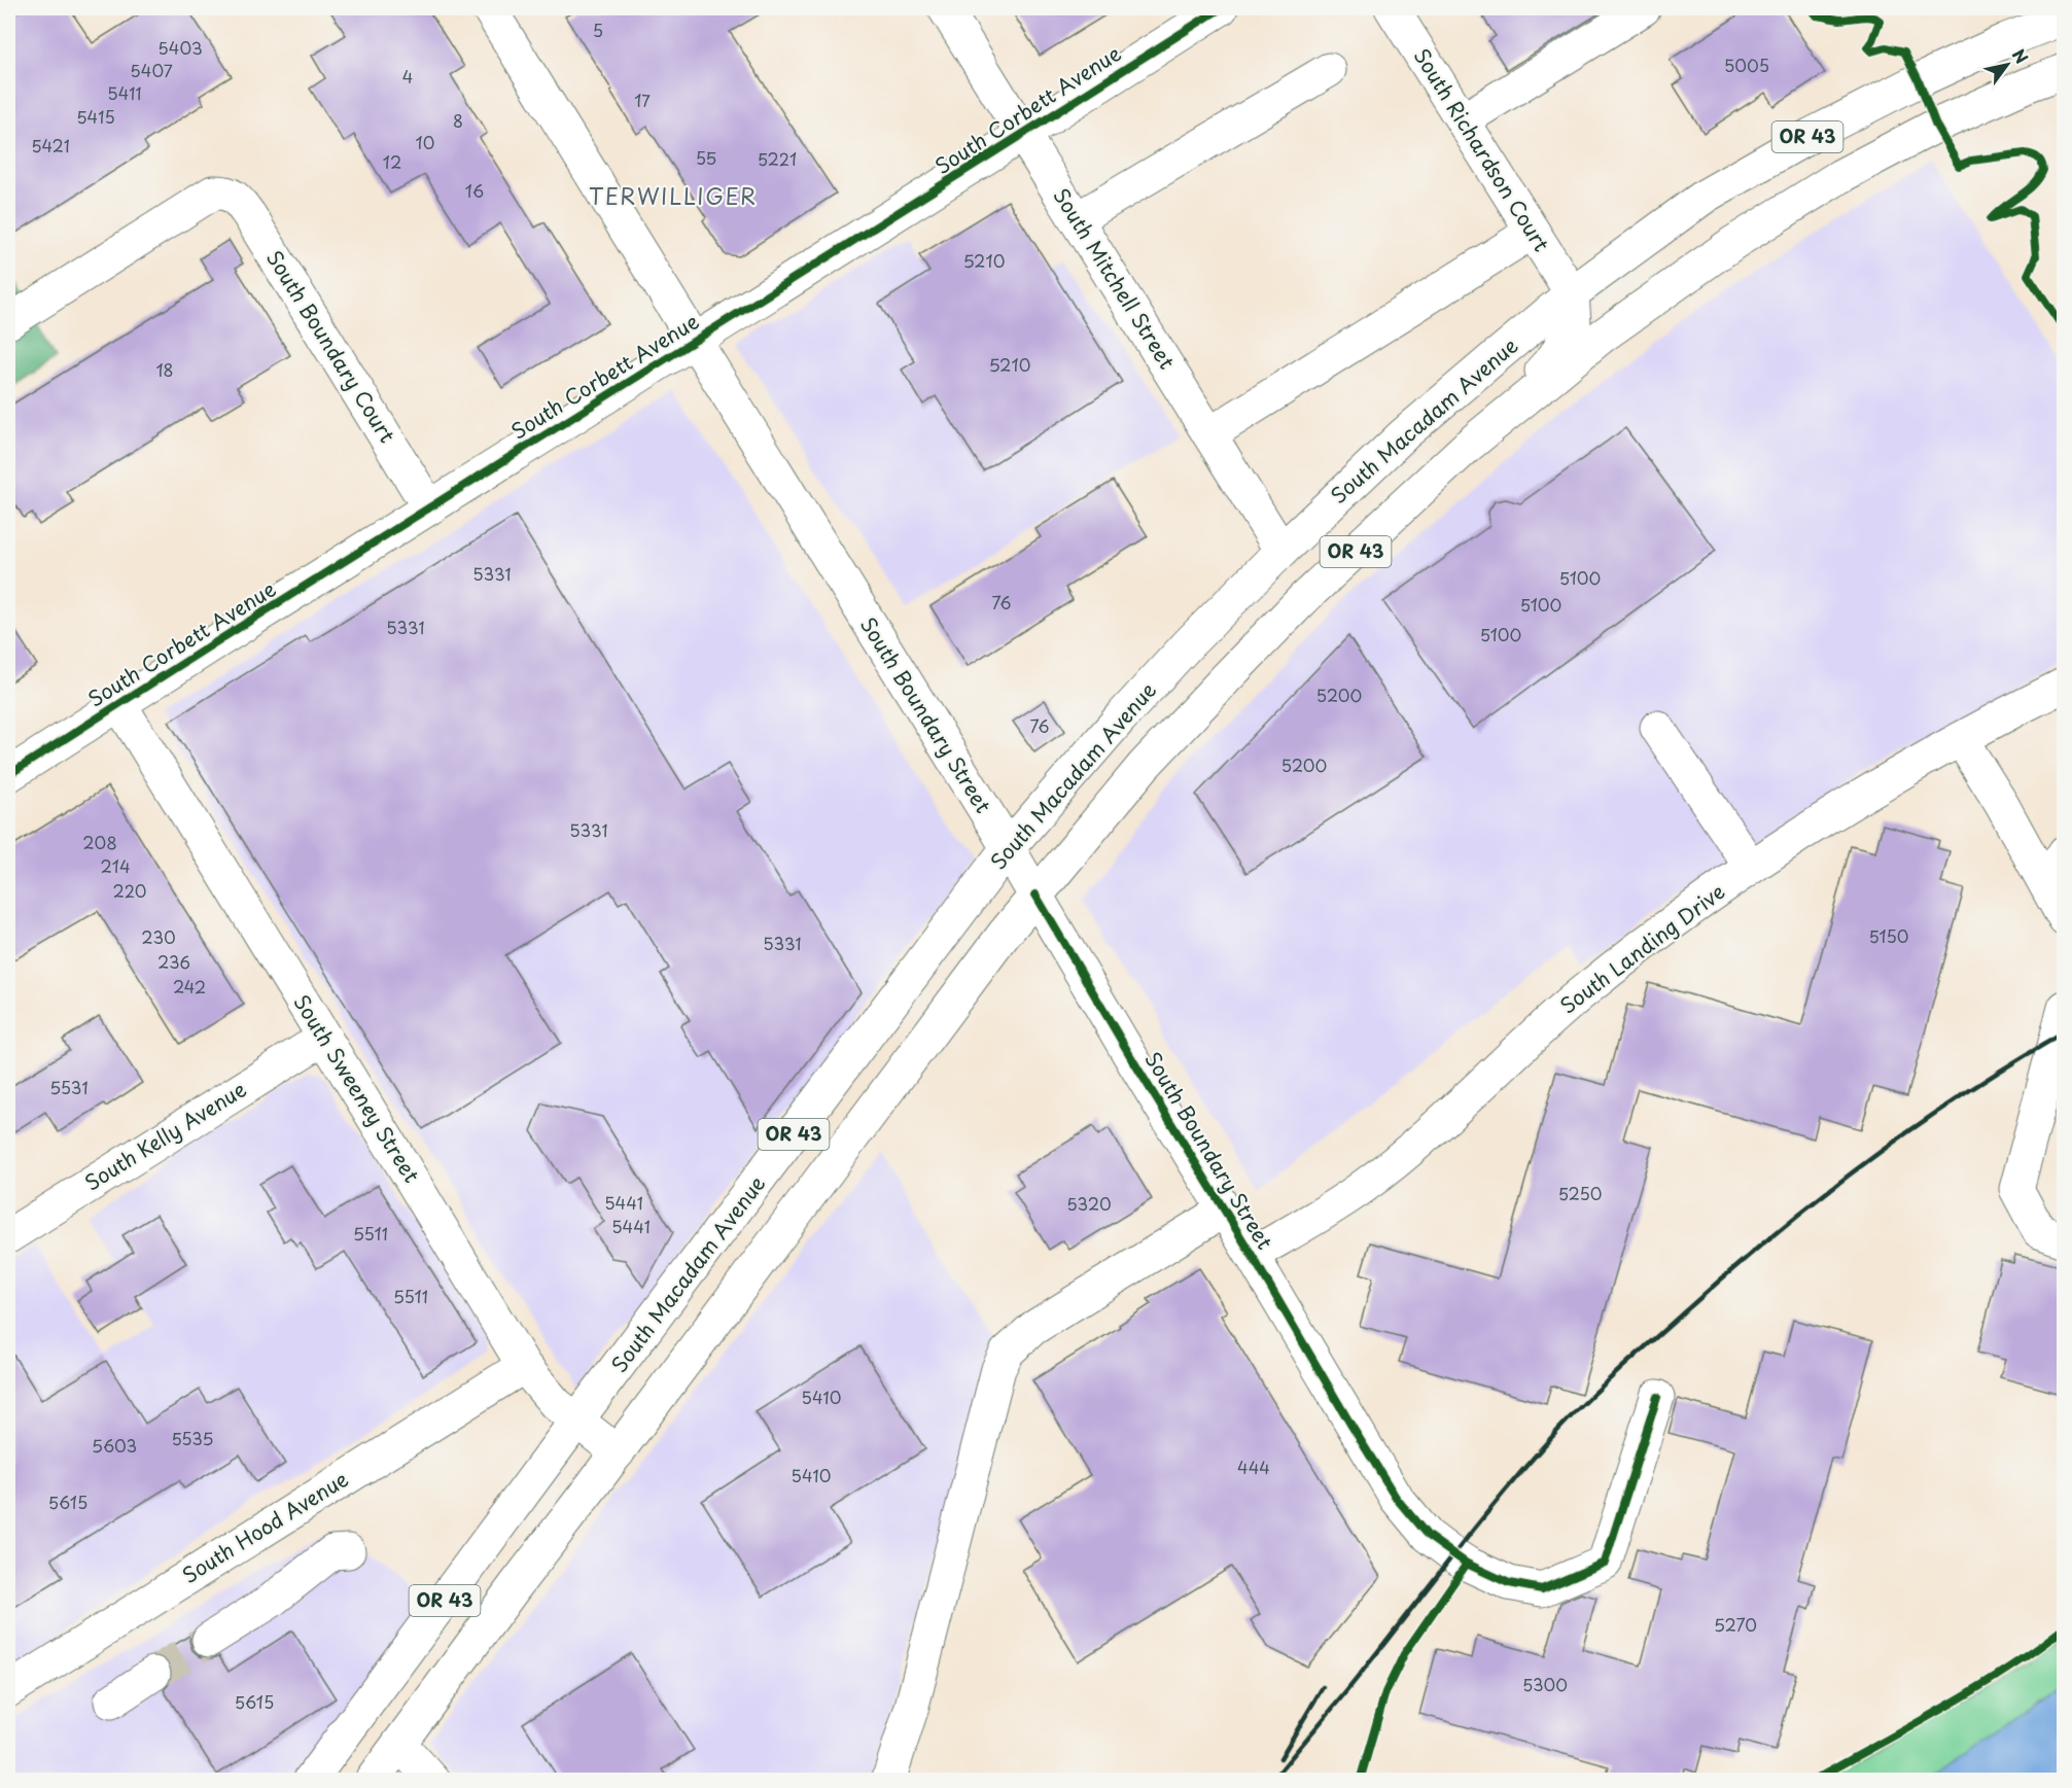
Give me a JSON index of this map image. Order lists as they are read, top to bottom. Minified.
{"streets":{"street":["South Corbett Avenue","OR 43","South Richardson Court","South Mitchell Street","South Boundary Court","South Macadam Avenue","South Boundary Street","South Landing Drive","South Sweeney Street","South Kelly Avenue","South Hood Avenue"]},"crossings":[["South Corbett Avenue","South Mitchell Street"],["South Corbett Avenue","South Boundary Court"],["South Corbett Avenue","South Boundary Street"],["South Corbett Avenue","South Sweeney Street"],["OR 43","South Boundary Street"],["OR 43","South Sweeney Street"],["South Richardson Court","South Macadam Avenue"],["South Mitchell Street","South Macadam Avenue"],["South Macadam Avenue","South Boundary Street"],["South Macadam Avenue","South Sweeney Street"],["South Boundary Street","South Landing Drive"],["South Sweeney Street","South Kelly Avenue"],["South Sweeney Street","South Hood Avenue"]],"districts":["TERWILLIGER"],"house_numbers":["5","5403","5005","5407","4","5411","17","5415","8","10","5421","55","5221","12","16","5210","5210","18","5331","5100","76","5100","5331","5100","5200","76","5200","5331","208","214","220","5150","230","5331","236","242","5531","5250","5441","5320","5441","5511","5511","5410","5535","5603","444","5410","5615","5270","5300","5615"],"north":"top right"}
